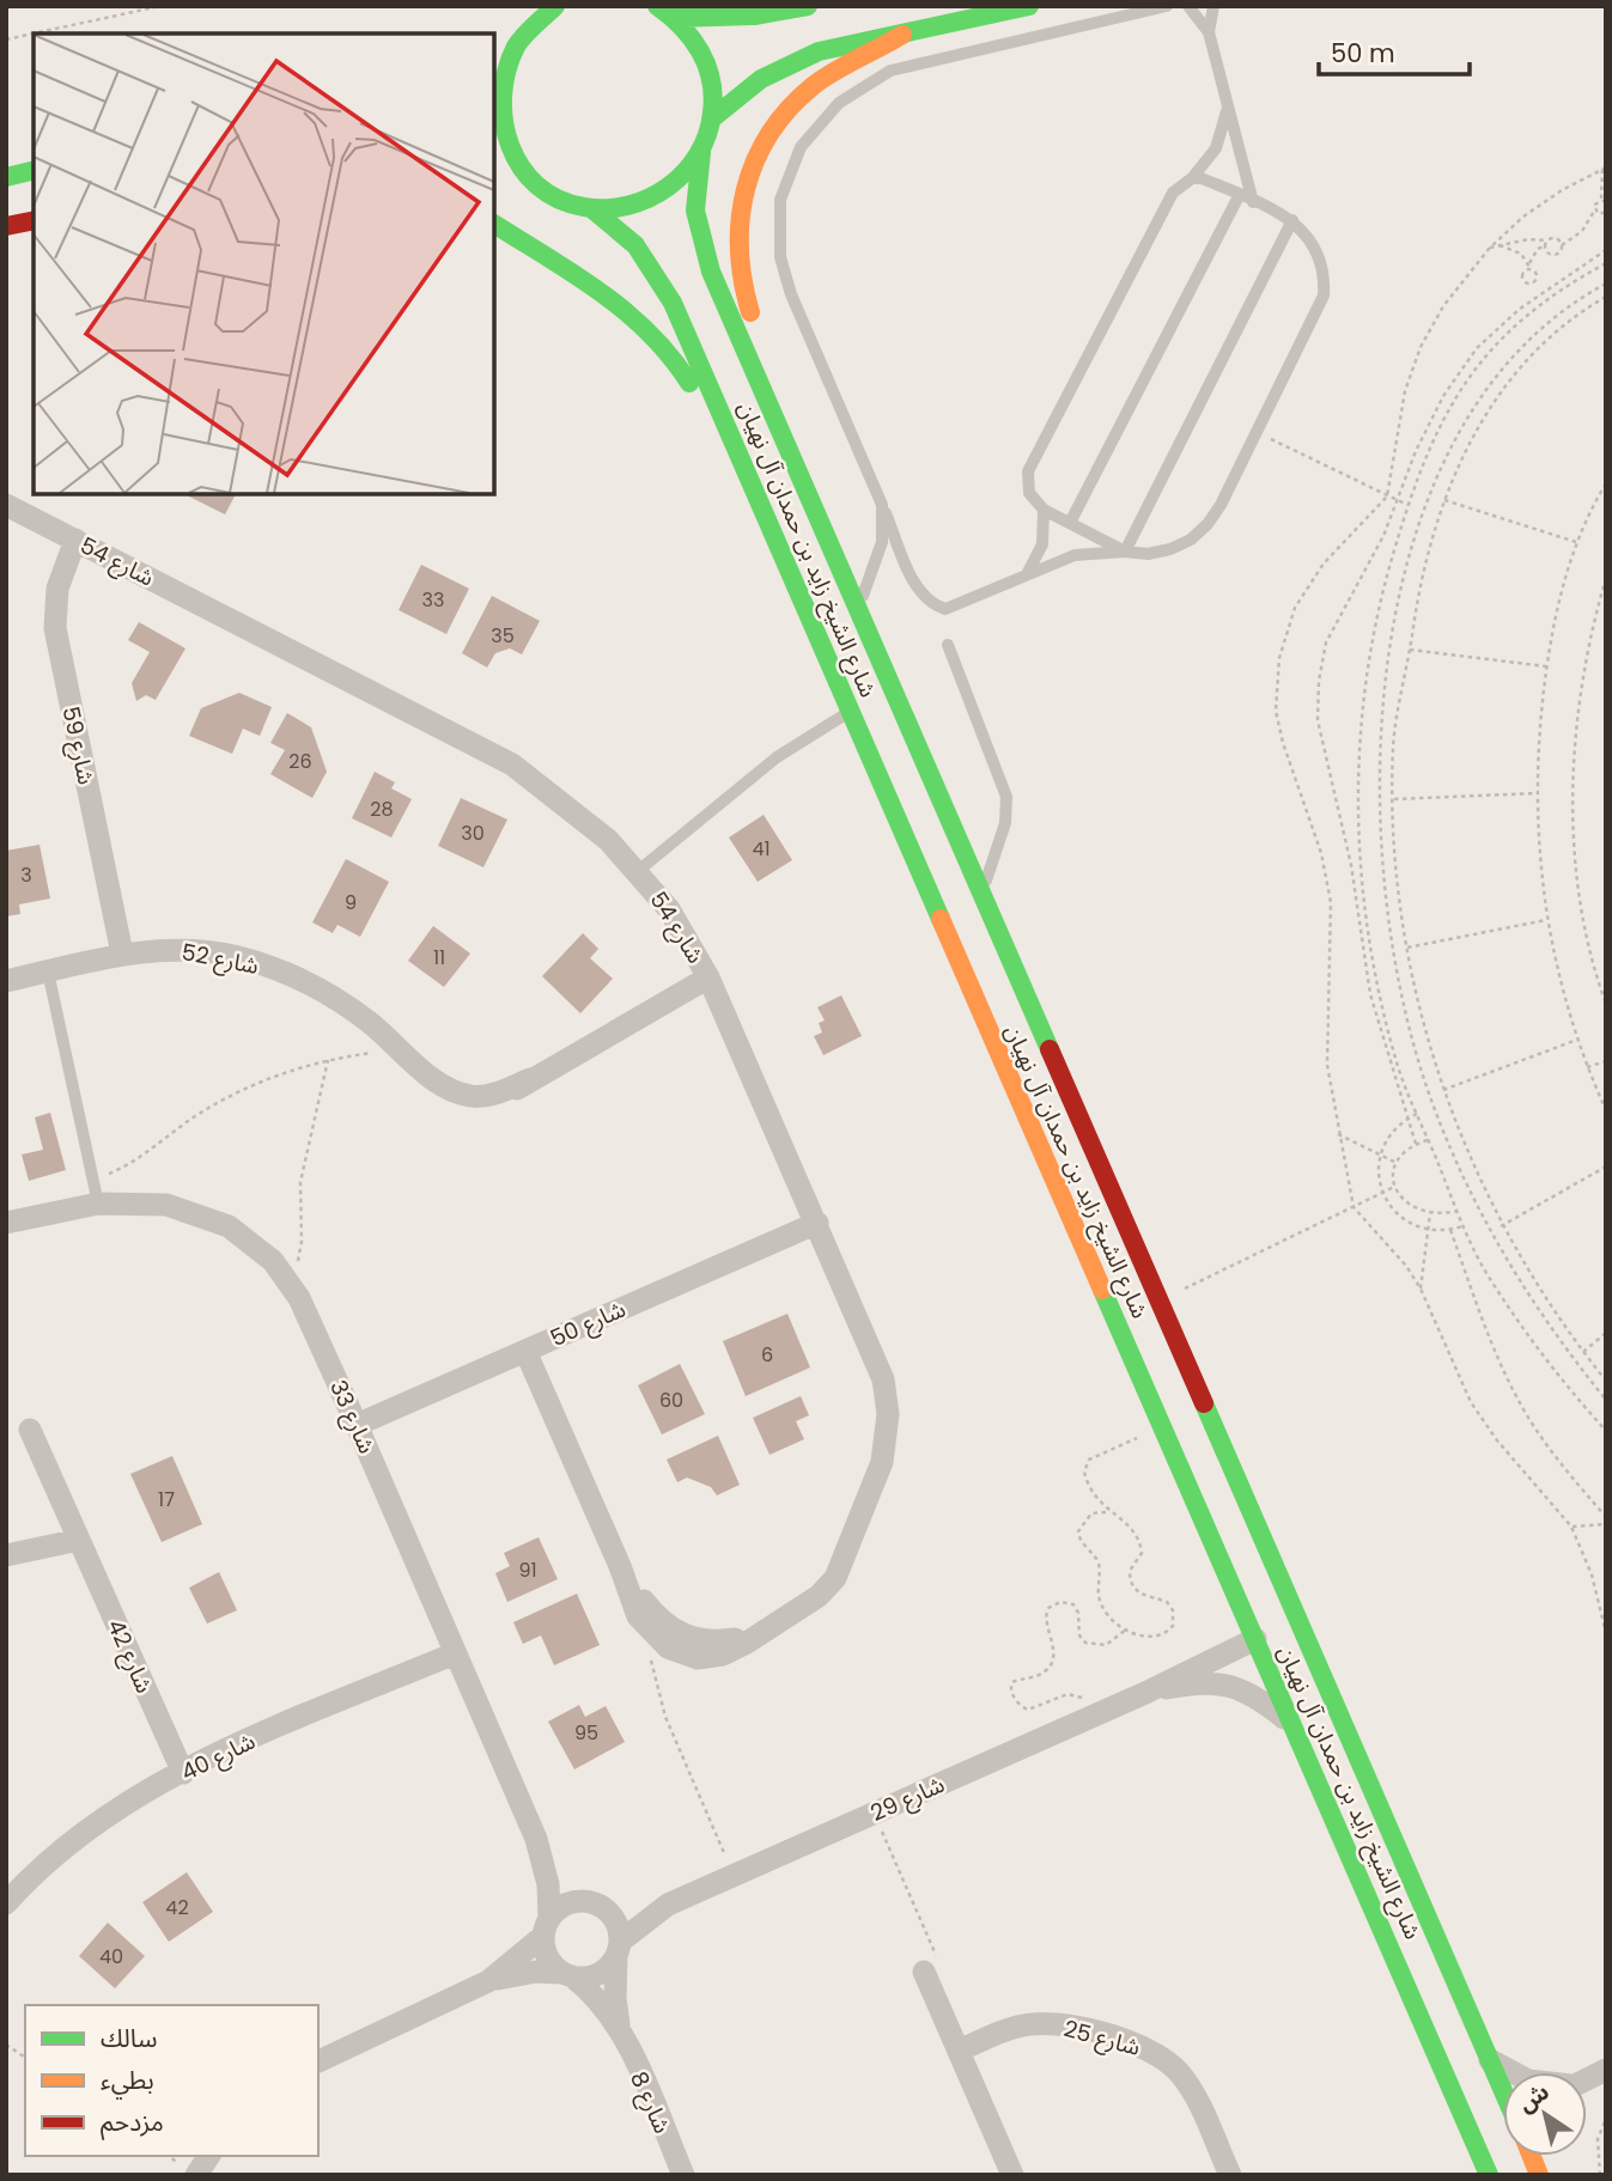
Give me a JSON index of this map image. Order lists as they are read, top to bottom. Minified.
{"streets":{"main road":["شارع الشيخ زايد بن حمدان آل نهيان"],"street":["شارع 54","شارع 59","شارع 52","شارع 50","شارع 33","شارع 42","شارع 40","شارع 29","شارع 25","شارع 8"]},"crossings":[["شارع الشيخ زايد بن حمدان آل نهيان","شارع 29"],["شارع 54","شارع 59"],["شارع 54","شارع 52"],["شارع 54","شارع 50"],["شارع 59","شارع 52"],["شارع 50","شارع 33"],["شارع 33","شارع 40"],["شارع 33","شارع 29"],["شارع 33","شارع 8"],["شارع 42","شارع 40"],["شارع 29","شارع 8"]],"house_numbers":["33","35","26","28","30","41","3","9","11","6","60","17","91","95","42","40"],"legend":["سالك","بطيء","مزدحم"],"scale_bar":"50 m","north":"top left"}
